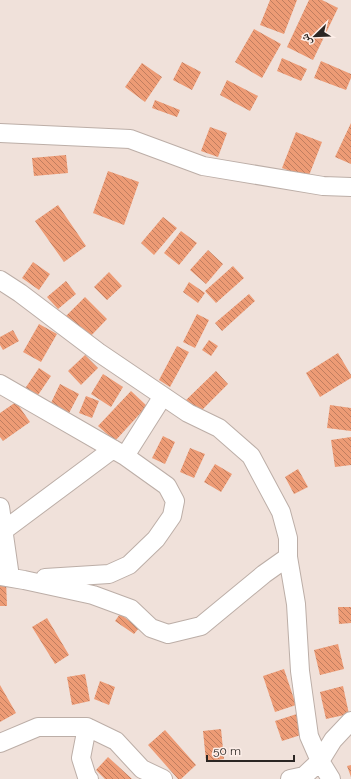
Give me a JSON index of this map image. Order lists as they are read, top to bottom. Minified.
{"scale_bar":"50 m","north":"bottom left"}
